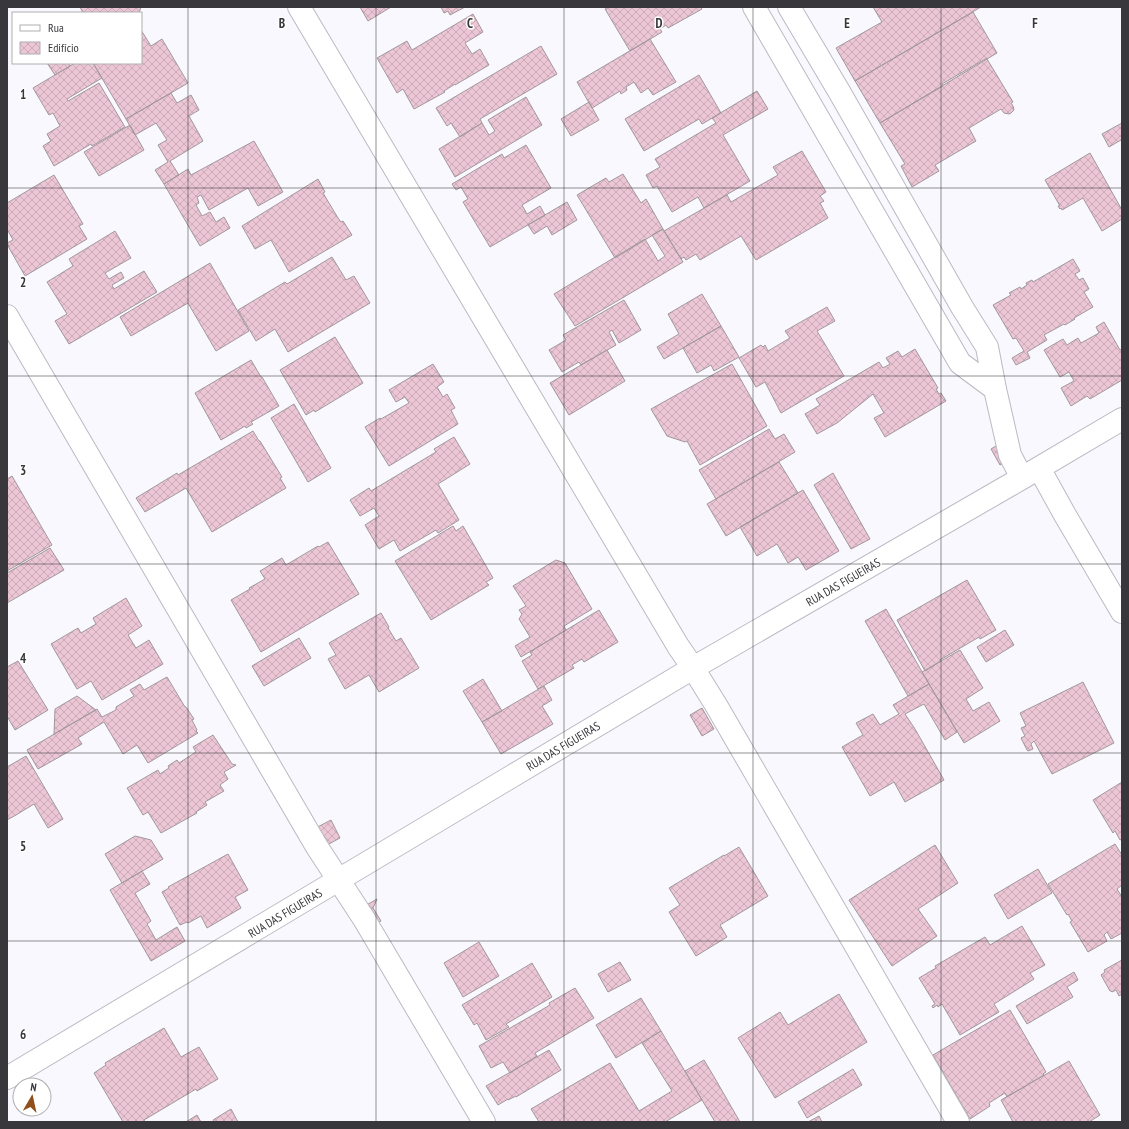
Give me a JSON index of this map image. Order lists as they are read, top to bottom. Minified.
{"streets":{"street":["RUA DAS FIGUEIRAS"]},"legend":["Rua","Edifício"],"north":"top","grid":{"columns":["B","C","D","E","F"],"rows":["1","2","3","4","5","6"]}}
